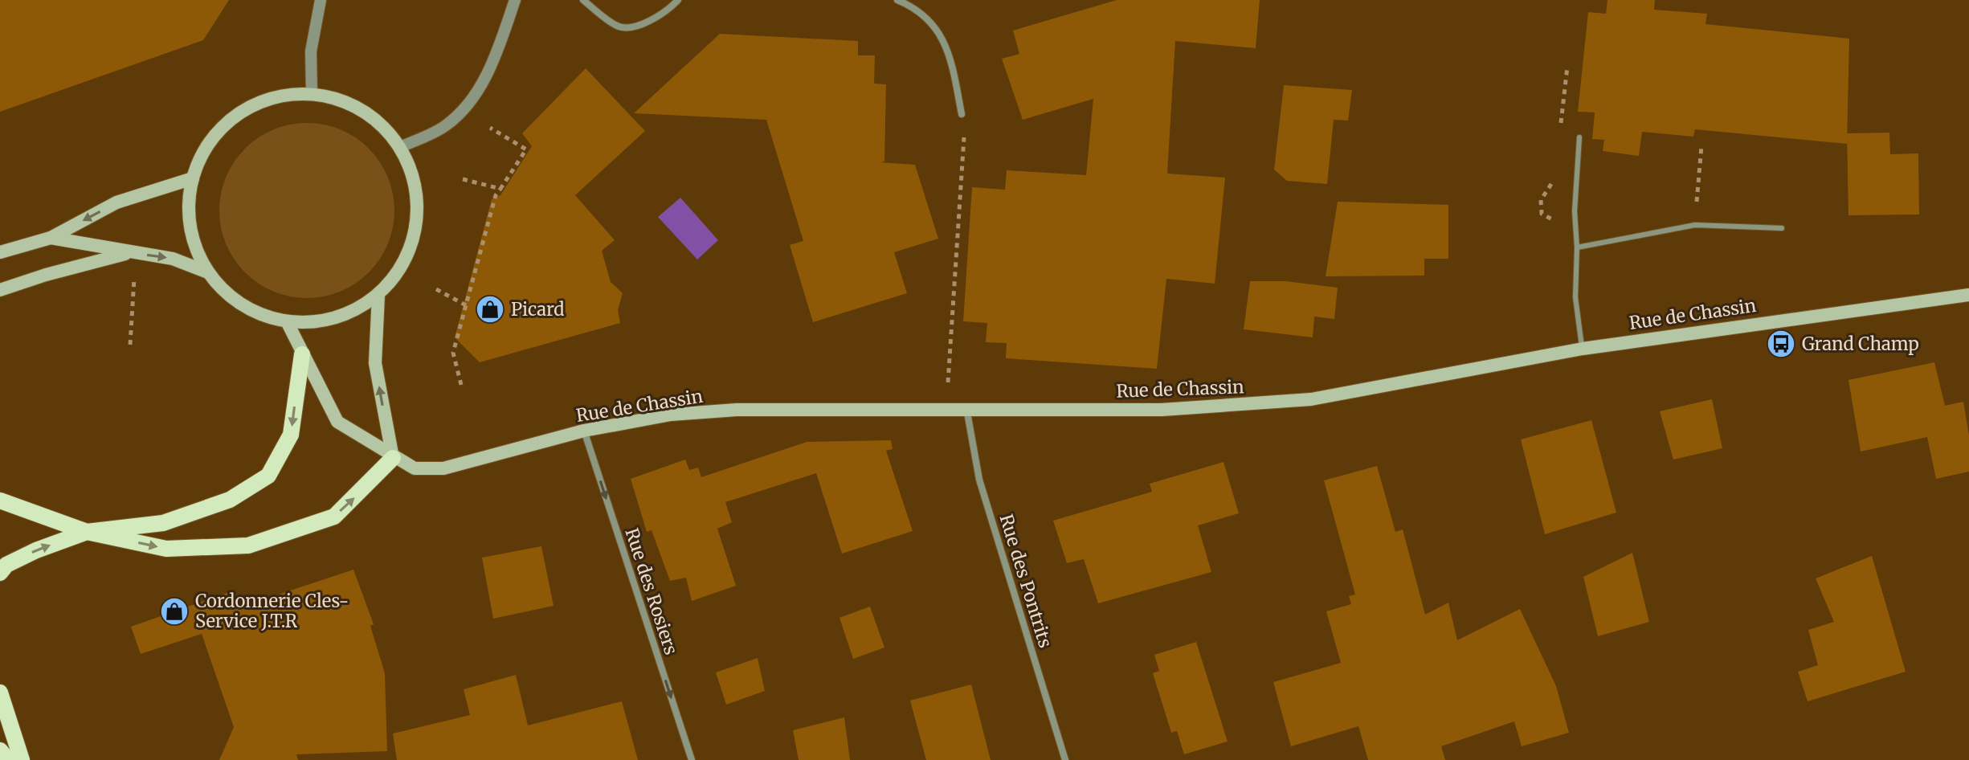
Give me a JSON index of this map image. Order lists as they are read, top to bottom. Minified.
{"streets":{"main road":["Rue de Chassin"],"street":["Rue des Pontrits","Rue des Rosiers"]},"crossings":[["Rue de Chassin","Rue des Pontrits"],["Rue de Chassin","Rue des Rosiers"]],"one_way":["Rue des Rosiers"],"places":{"shop":["Picard","Cordonnerie Cles- Service J.T.R"],"bus stop":["Grand Champ"]}}
